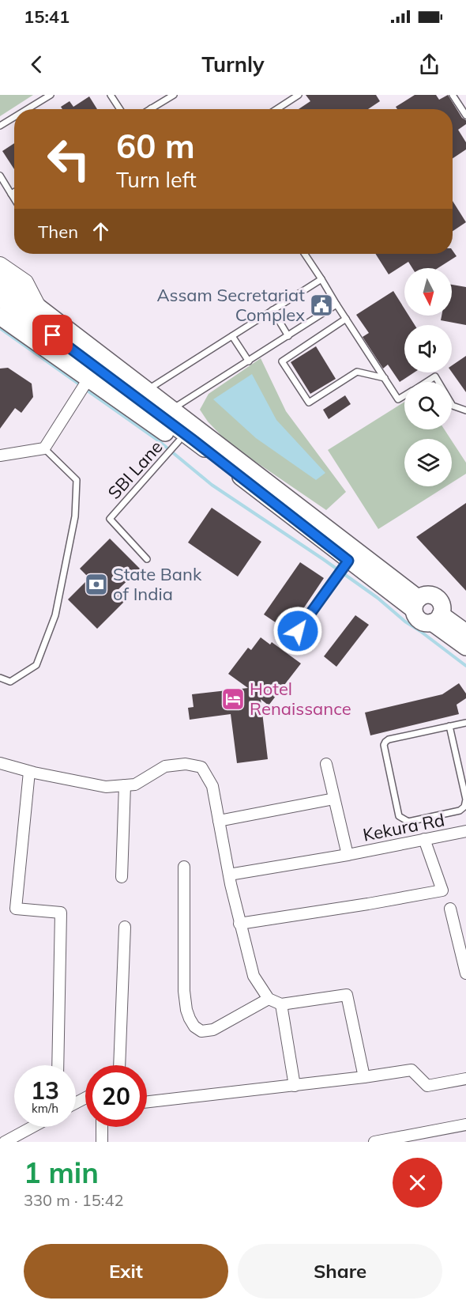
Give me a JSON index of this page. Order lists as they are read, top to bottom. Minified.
{"streets":{"street":["Kekura Rd"],"lane":["SBI Lane"]},"places":{"public building":["Assam Secretariat Complex"],"bank":["State Bank of India"],"hotel":["Hotel Renaissance"]},"north":"bottom","page":{"status":"15:41","header":"Turnly","turn":["60 m","Turn left"],"then":"Then","speed":"13 km/h","limit":"20","heading":["1 min","330 m · 15:42"],"buttons":["Exit","Share"]}}
